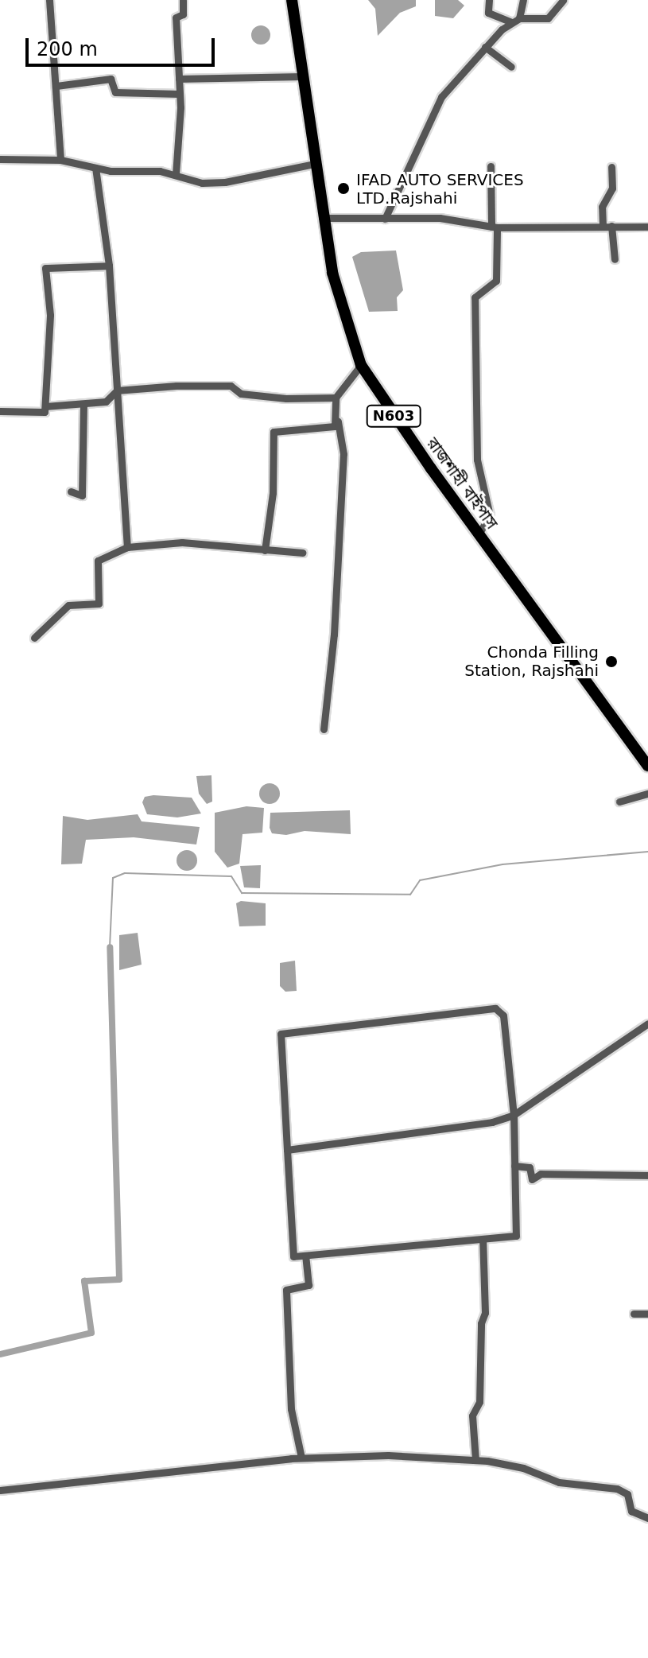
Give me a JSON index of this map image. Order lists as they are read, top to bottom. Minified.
{"streets":{"highway":["N603","রাজশাহী বাইপাস"]},"places":["IFAD AUTO SERVICES LTD.Rajshahi","Chonda Filling Station, Rajshahi"],"scale_bar":"200 m"}
